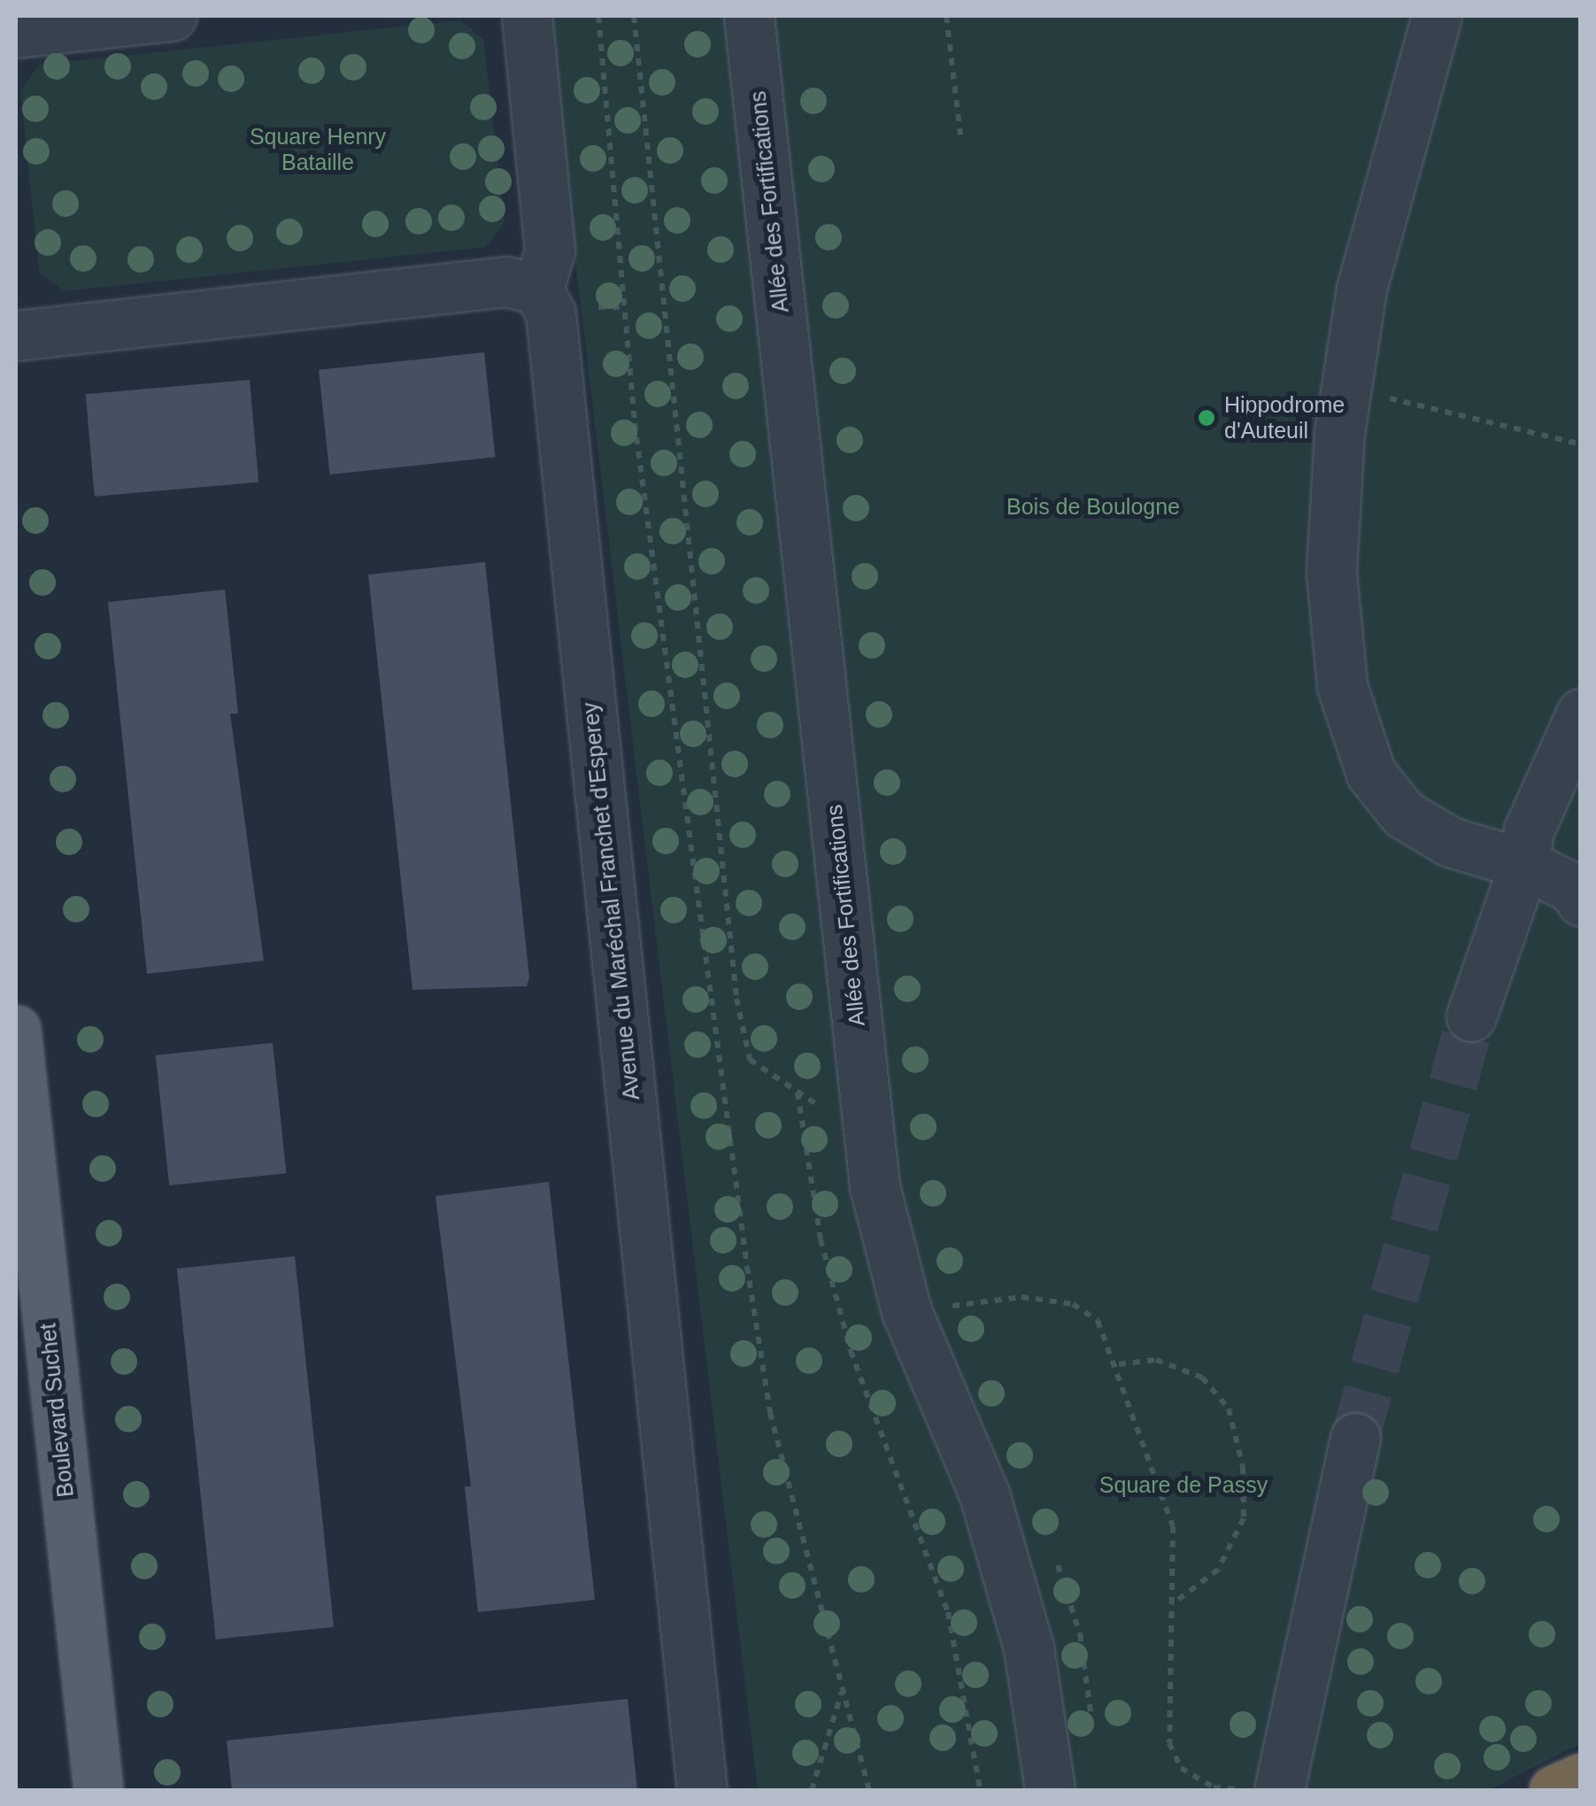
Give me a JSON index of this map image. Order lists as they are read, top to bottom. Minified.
{"streets":{"main road":["Boulevard Suchet"],"street":["Allée des Fortifications","Avenue du Maréchal Franchet d'Esperey"]},"parks":["Square Henry Bataille","Bois de Boulogne","Square de Passy"],"places":["Hippodrome d'Auteuil"]}
